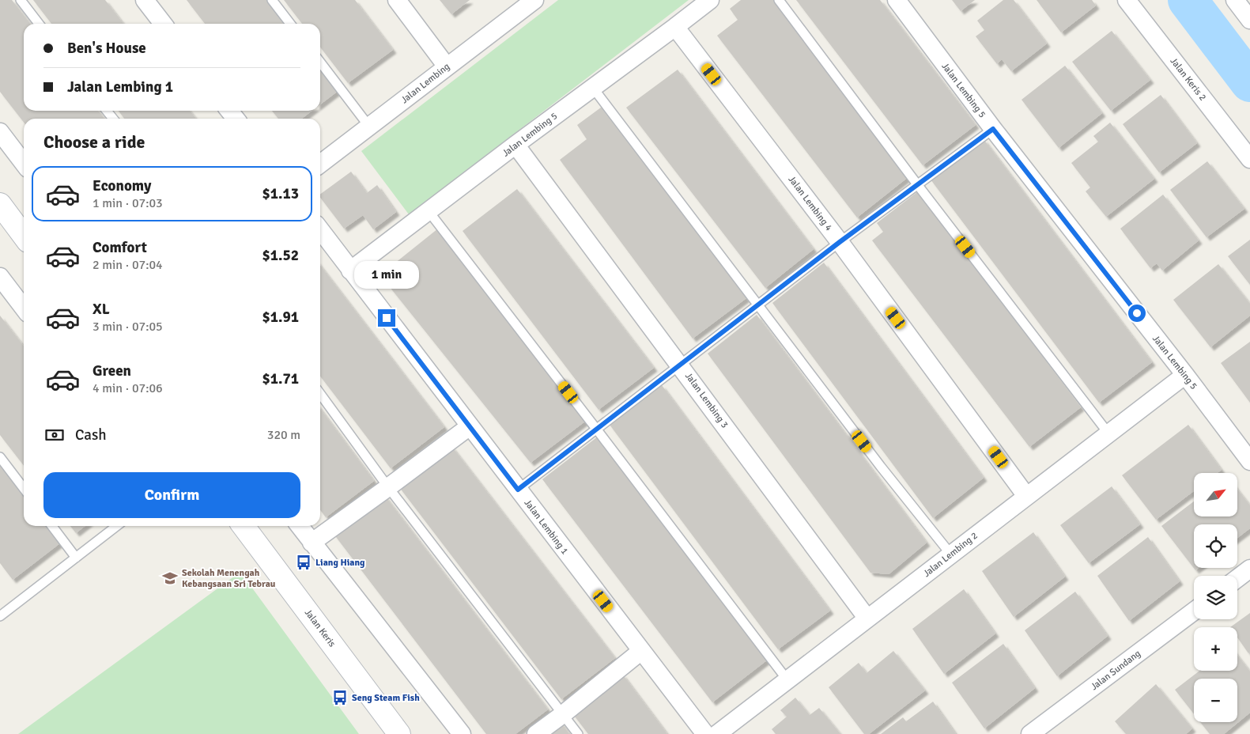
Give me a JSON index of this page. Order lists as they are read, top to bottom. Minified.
{"streets":{"street":["Jalan Keris 2","Jalan Lembing","Jalan Lembing 5","Jalan Lembing 4","Jalan Lembing 3","Jalan Lembing 1","Jalan Lembing 2","Jalan Keris","Jalan Sundang"]},"crossings":[["Jalan Lembing 5","Jalan Lembing 4"],["Jalan Lembing 5","Jalan Lembing 3"],["Jalan Lembing 5","Jalan Lembing 1"],["Jalan Lembing 5","Jalan Lembing 2"],["Jalan Lembing 4","Jalan Lembing 2"],["Jalan Lembing 3","Jalan Lembing 2"]],"places":{"bus stop":["Liang Hiang","Seng Steam Fish"],"school or university":["Sekolah Menengah Kebangsaan Sri Tebrau"]},"north":"top right","page":{"banner":["Ben's House","Jalan Lembing 1"],"heading":"Choose a ride","list":[{"name":"Economy","note":"1 min · 07:03","value":"$1.13"},{"name":"Comfort","note":"2 min · 07:04","value":"$1.52"},{"name":"XL","note":"3 min · 07:05","value":"$1.91"},{"name":"Green","note":"4 min · 07:06","value":"$1.71"}],"bubble":"1 min","pay":["Cash","320 m"],"buttons":"Confirm","map_buttons":["+","−"]}}
